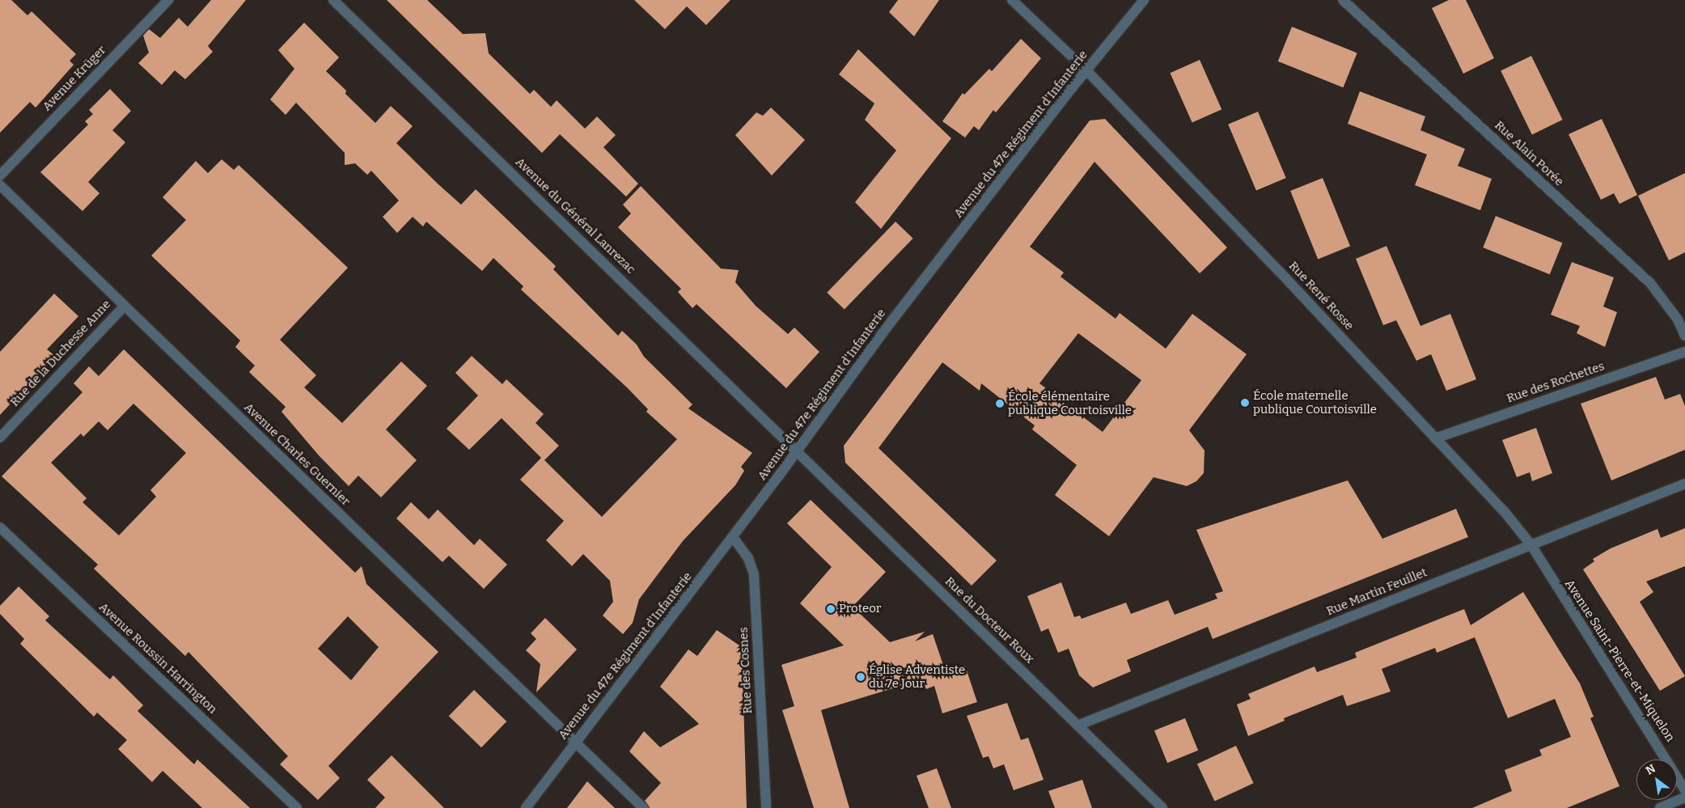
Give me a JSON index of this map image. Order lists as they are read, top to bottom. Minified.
{"streets":{"street":["Avenue Krüger","Avenue du 47e Régiment d'Infanterie","Rue Alain Porée","Avenue du Général Lanrezac","Rue René Rosse","Rue de la Duchesse Anne","Rue des Rochettes","Avenue Charles Guernier","Rue Martin Feuillet","Rue du Docteur Roux","Avenue Roussin Harrington","Avenue Saint-Pierre-et-Miquelon","Rue des Cosnes"]},"crossings":[["Avenue du 47e Régiment d'Infanterie","Avenue du Général Lanrezac"],["Avenue du 47e Régiment d'Infanterie","Rue René Rosse"],["Avenue du 47e Régiment d'Infanterie","Avenue Charles Guernier"],["Avenue du 47e Régiment d'Infanterie","Rue du Docteur Roux"],["Avenue du 47e Régiment d'Infanterie","Rue des Cosnes"],["Avenue du Général Lanrezac","Rue du Docteur Roux"],["Rue René Rosse","Rue des Rochettes"],["Rue René Rosse","Rue Martin Feuillet"],["Rue René Rosse","Avenue Saint-Pierre-et-Miquelon"],["Rue de la Duchesse Anne","Avenue Charles Guernier"],["Rue Martin Feuillet","Rue du Docteur Roux"],["Rue Martin Feuillet","Avenue Saint-Pierre-et-Miquelon"]],"places":["École maternelle publique Courtoisville","École élémentaire publique Courtoisville","Proteor","Église Adventiste du 7e Jour"],"north":"top left"}
